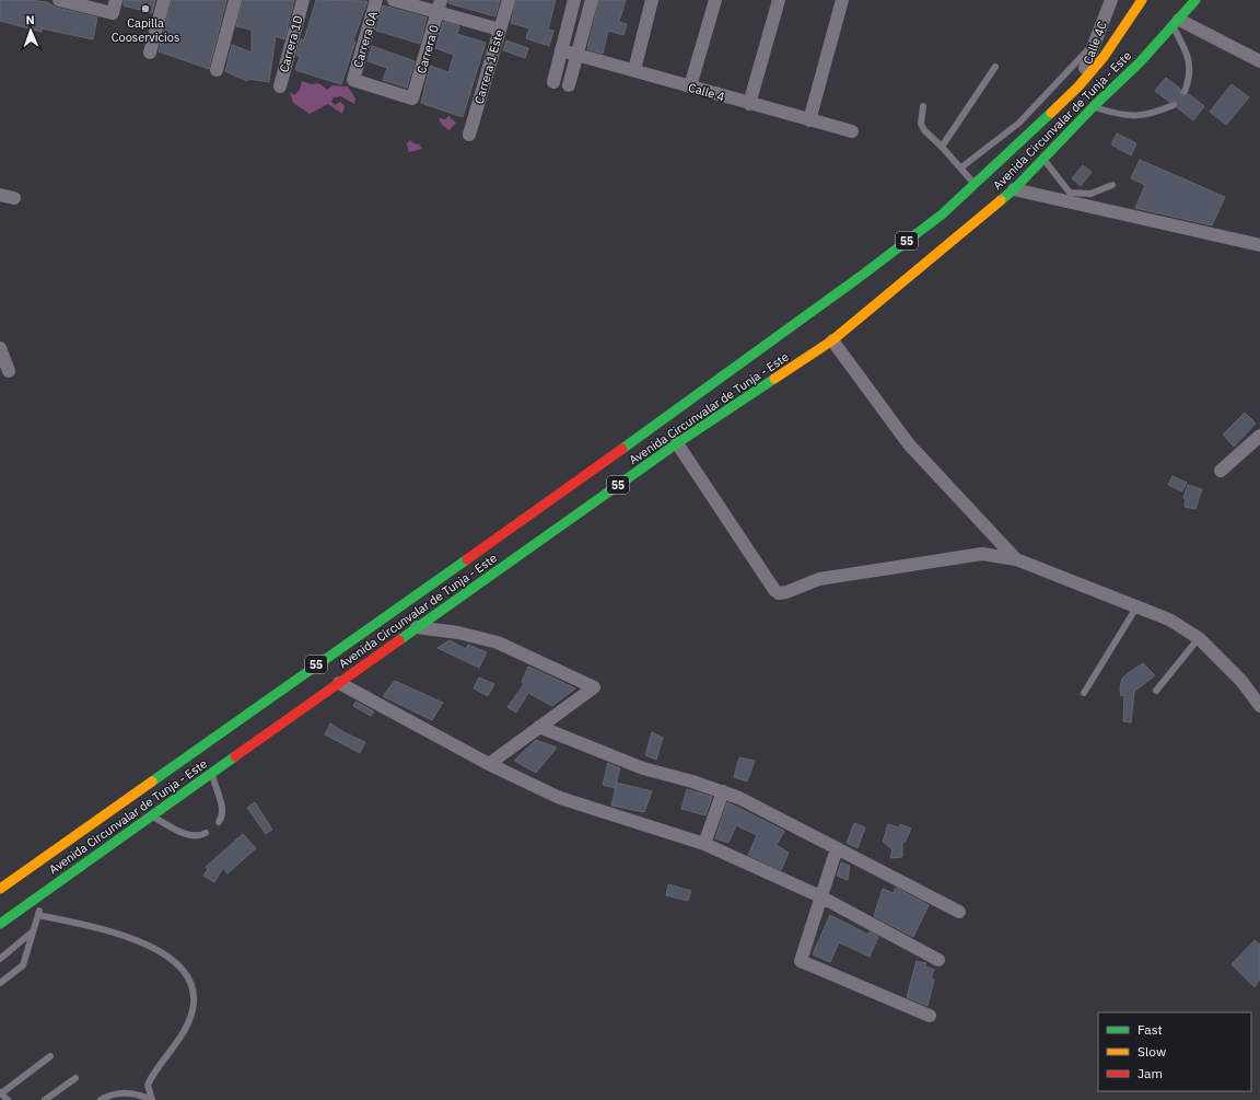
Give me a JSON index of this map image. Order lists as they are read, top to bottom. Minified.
{"streets":{"highway":["Avenida Circunvalar de Tunja - Este","55"],"street":["Carrera 0A","Calle 4C","Carrera 1D","Carrera 0","Carrera 1 Este","Calle 4"]},"crossings":[["Carrera 0A","Carrera 0"],["Calle 4C","Avenida Circunvalar de Tunja - Este"]],"places":["Capilla Cooservicios"],"legend":["Fast","Slow","Jam"],"north":"top"}
